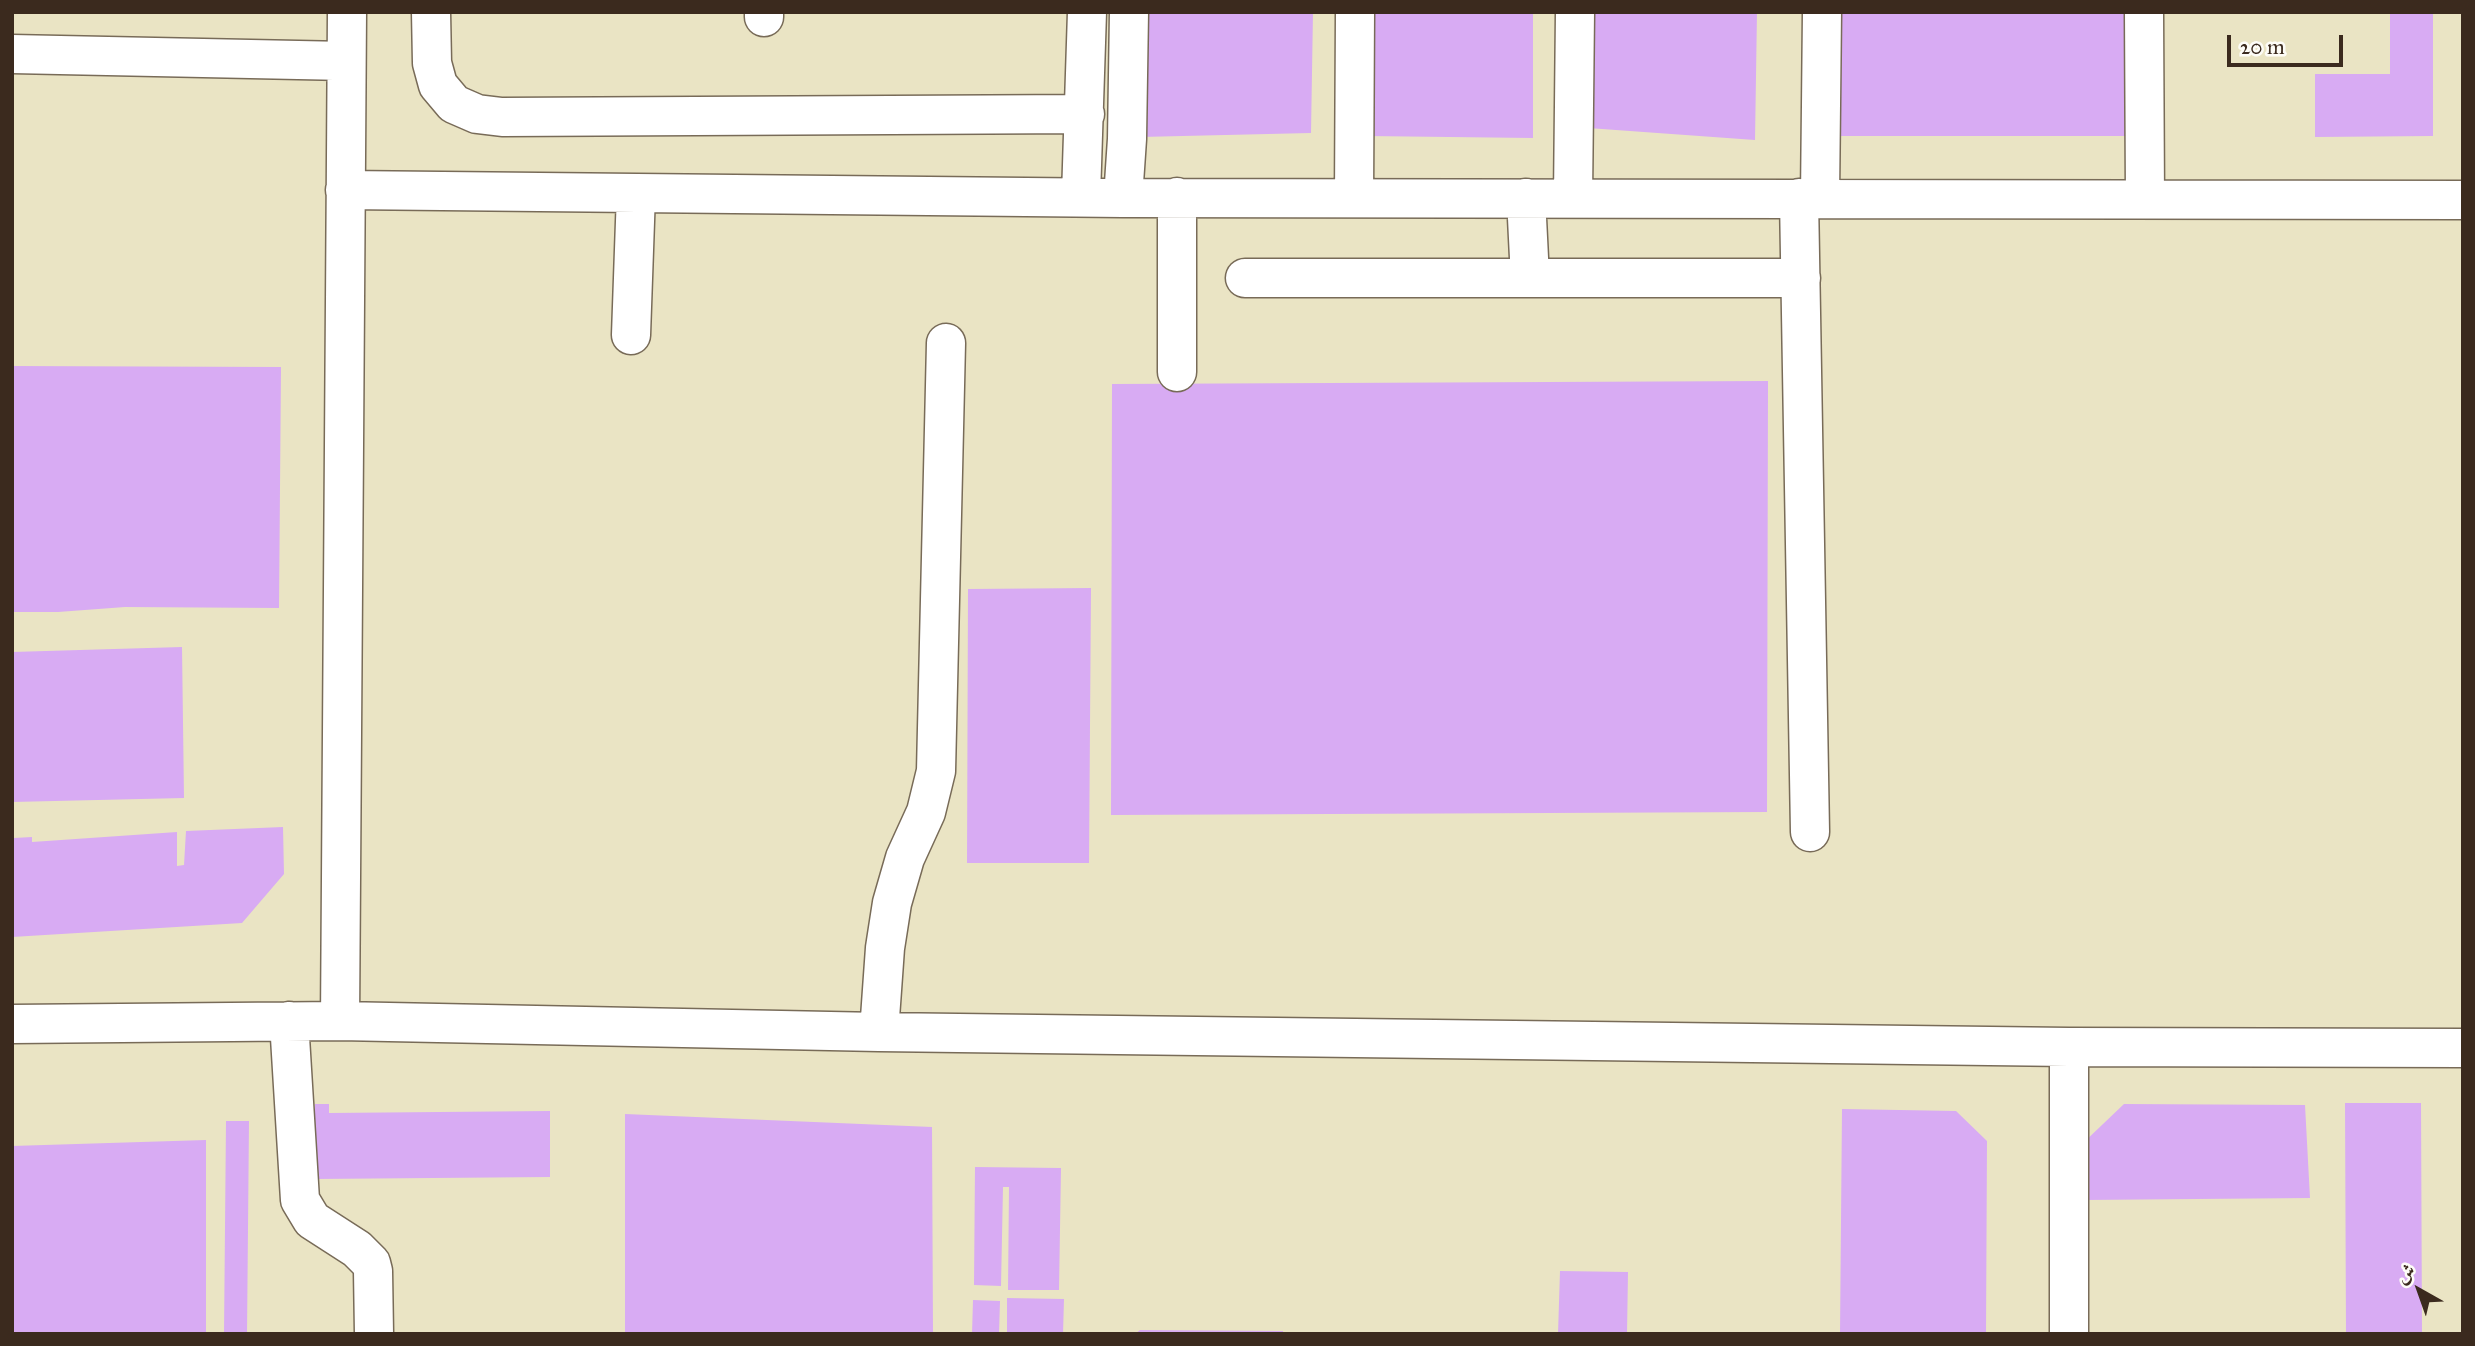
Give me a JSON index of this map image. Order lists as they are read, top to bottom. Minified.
{"scale_bar":"20 m","north":"top left"}
